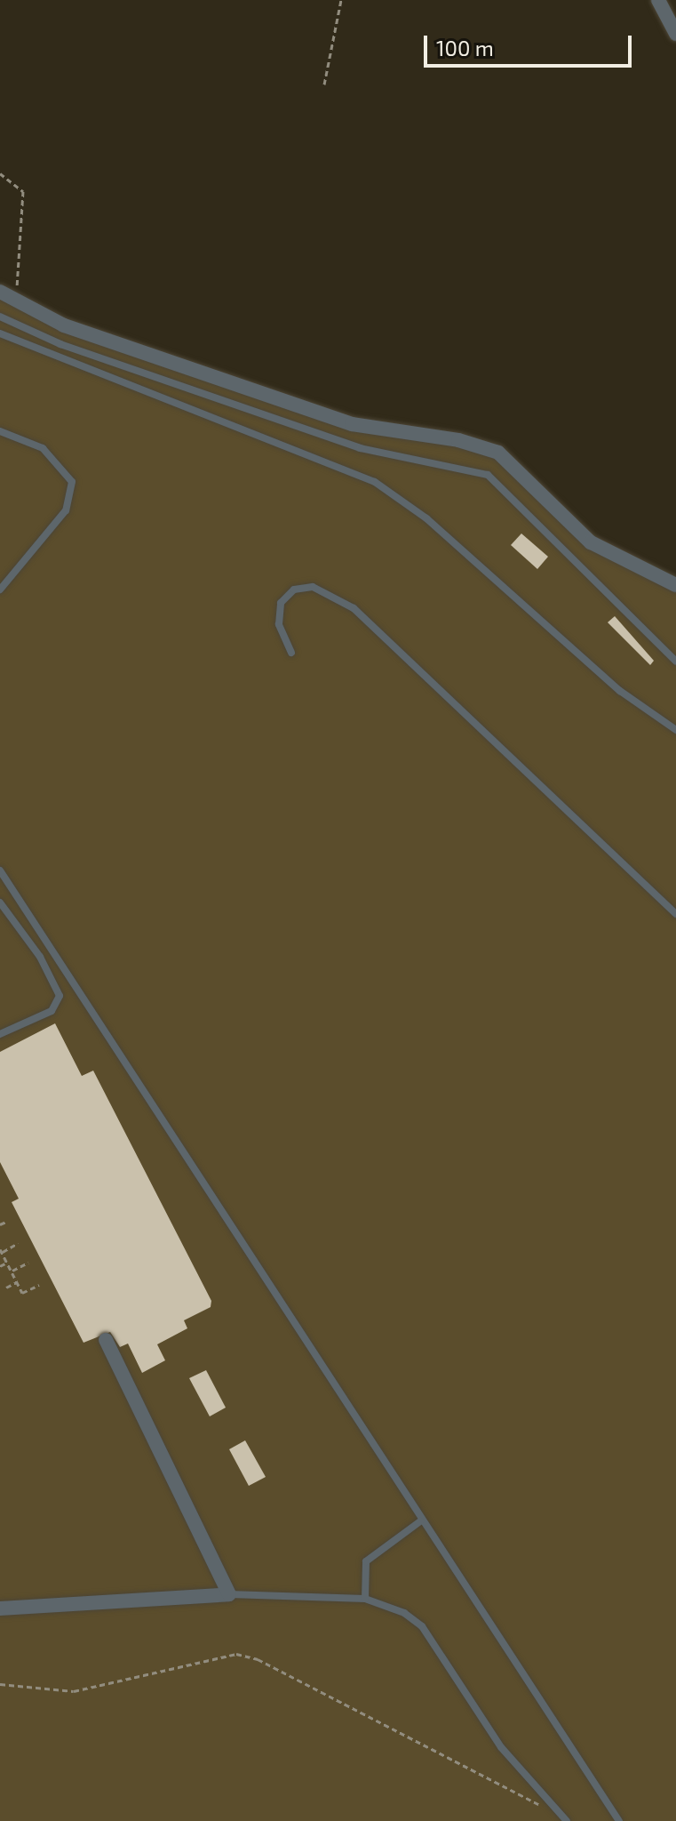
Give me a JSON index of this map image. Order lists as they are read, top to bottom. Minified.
{"scale_bar":"100 m"}
